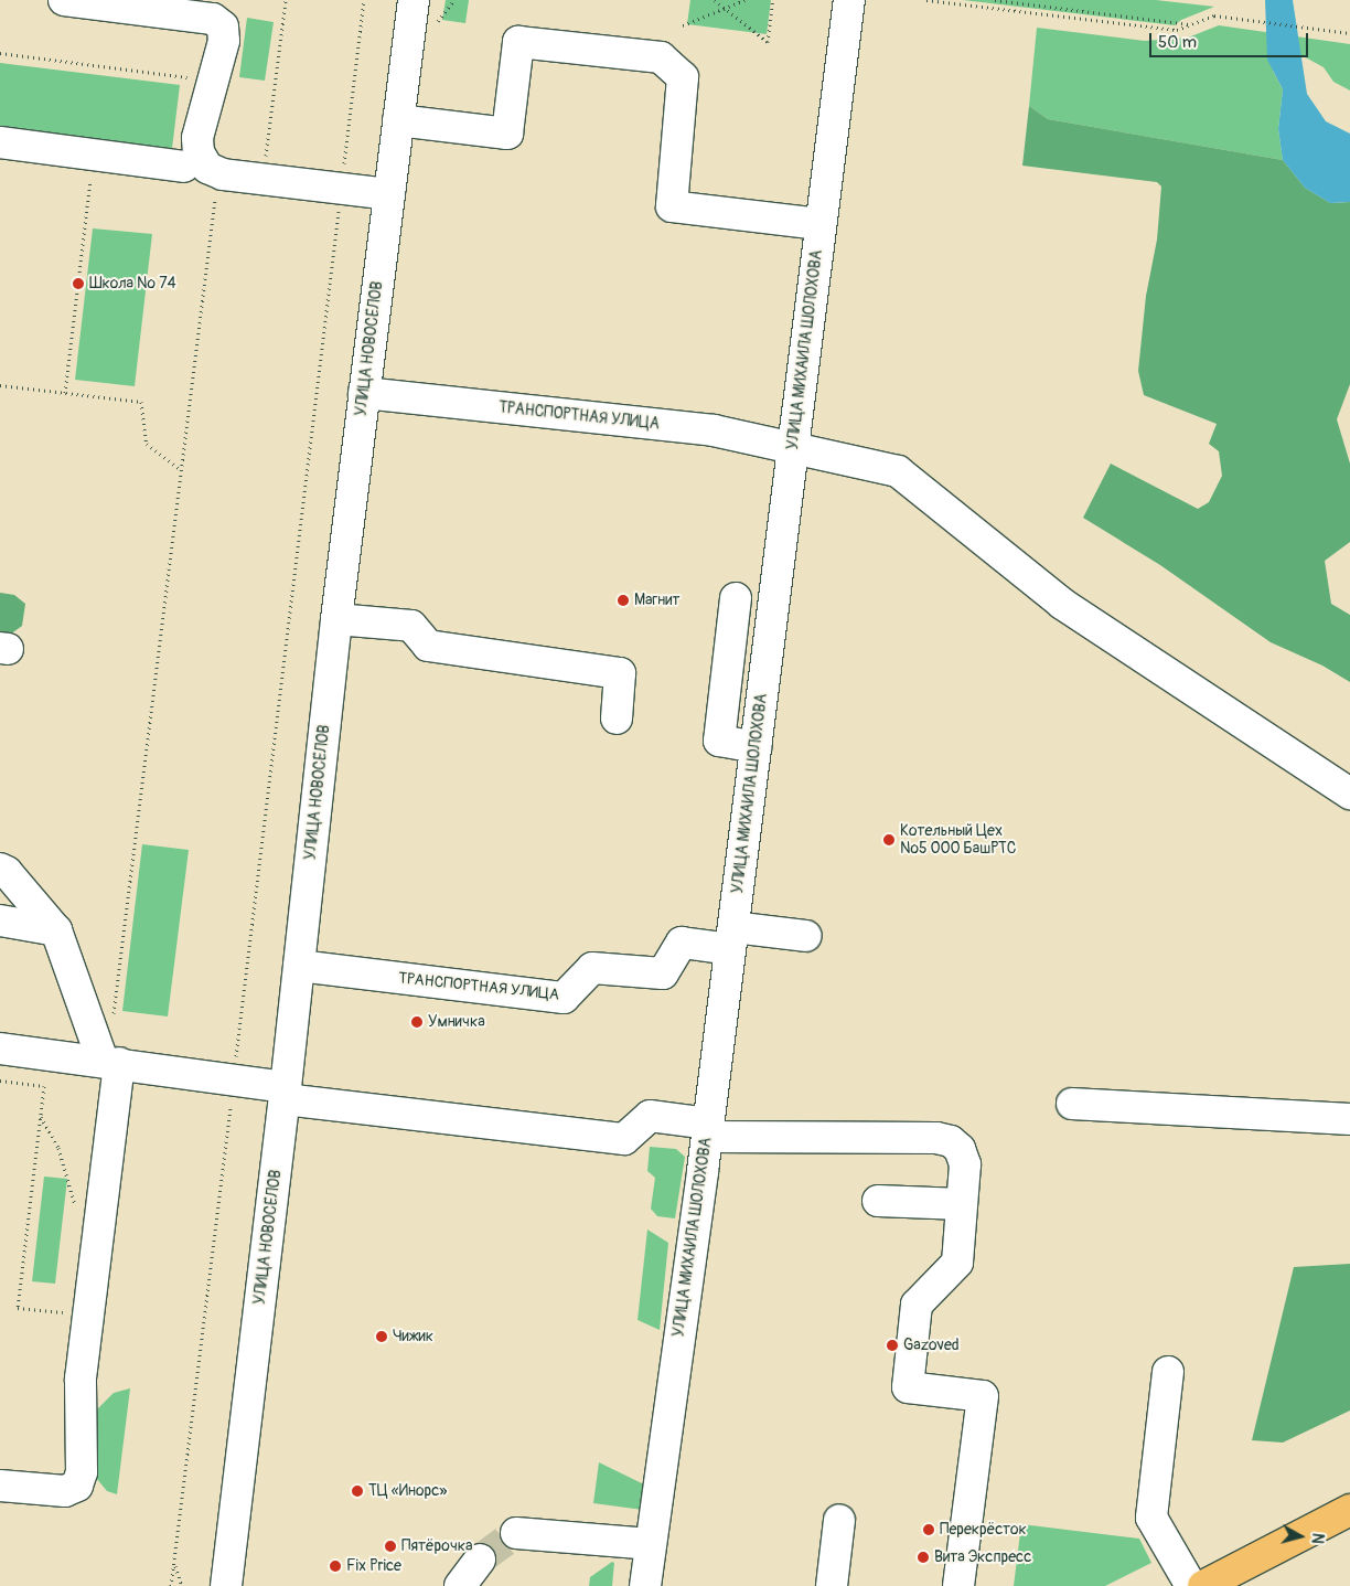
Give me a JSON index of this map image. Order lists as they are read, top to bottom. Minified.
{"streets":{"street":["УЛИЦА НОВОСЁЛОВ","УЛИЦА МИХАИЛА ШОЛОХОВА","ТРАНСПОРТНАЯ УЛИЦА"]},"crossings":[["УЛИЦА НОВОСЁЛОВ","ТРАНСПОРТНАЯ УЛИЦА"],["УЛИЦА МИХАИЛА ШОЛОХОВА","ТРАНСПОРТНАЯ УЛИЦА"]],"places":["Школа № 74","Магнит","Котельный Цех №5 ООО БашРТС","Умничка","Чижик","Gazoved","ТЦ «Инорс»","Перекрёсток","Пятёрочка","Вита Экспресс","Fix Price"],"scale_bar":"50 m","north":"right"}
